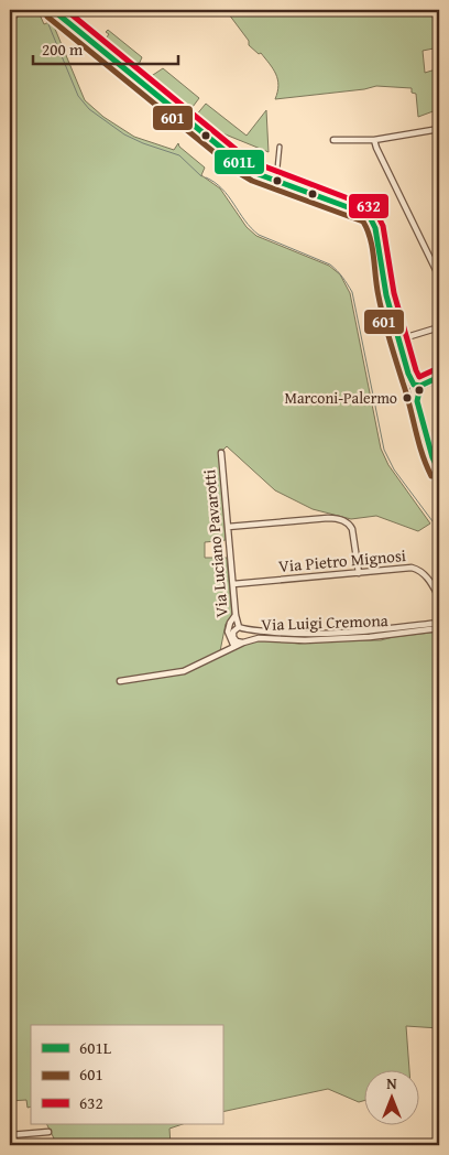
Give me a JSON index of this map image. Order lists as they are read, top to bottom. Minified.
{"streets":{"street":["Via Luciano Pavarotti","Via Pietro Mignosi","Via Luigi Cremona"]},"crossings":[["Via Luciano Pavarotti","Via Pietro Mignosi"]],"places":["Marconi-Palermo"],"lines":["transit line 601L","transit line 632","transit line 601"],"legend":["601L","601","632"],"scale_bar":"200 m","north":"top"}
